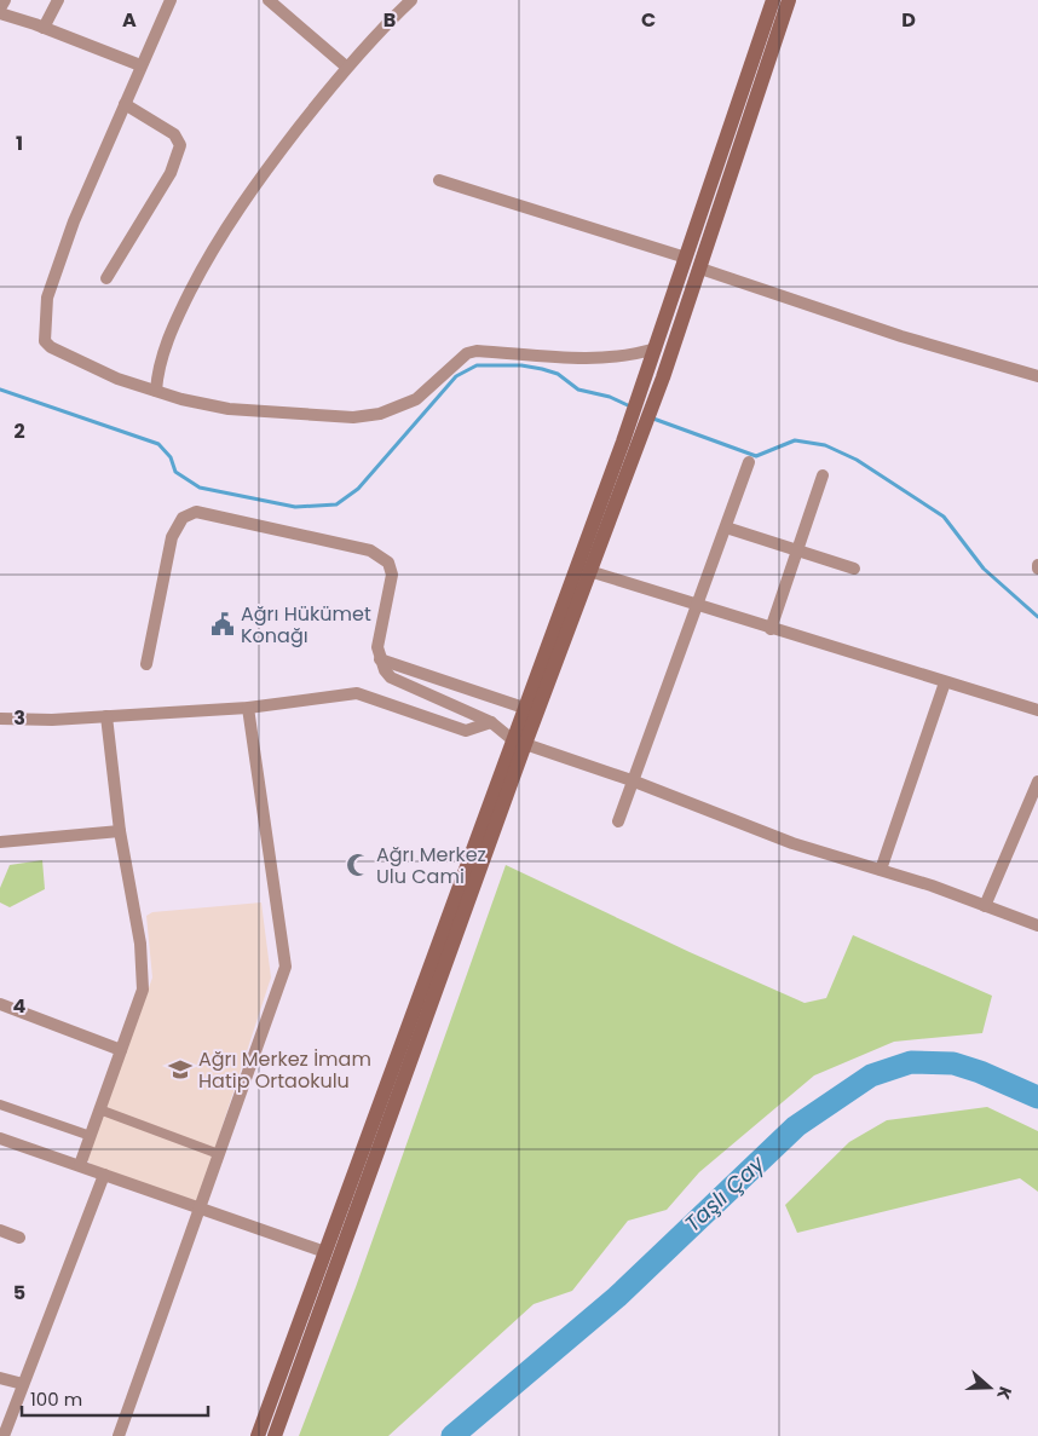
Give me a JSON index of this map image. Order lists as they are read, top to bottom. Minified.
{"water":["Taşlı Çay"],"places":{"public building":["Ağrı Hükümet Konağı"],"mosque":["Ağrı Merkez Ulu Cami"],"school or university":["Ağrı Merkez İmam Hatip Ortaokulu"]},"scale_bar":"100 m","north":"right","grid":{"columns":["A","B","C","D"],"rows":["1","2","3","4","5"]}}
